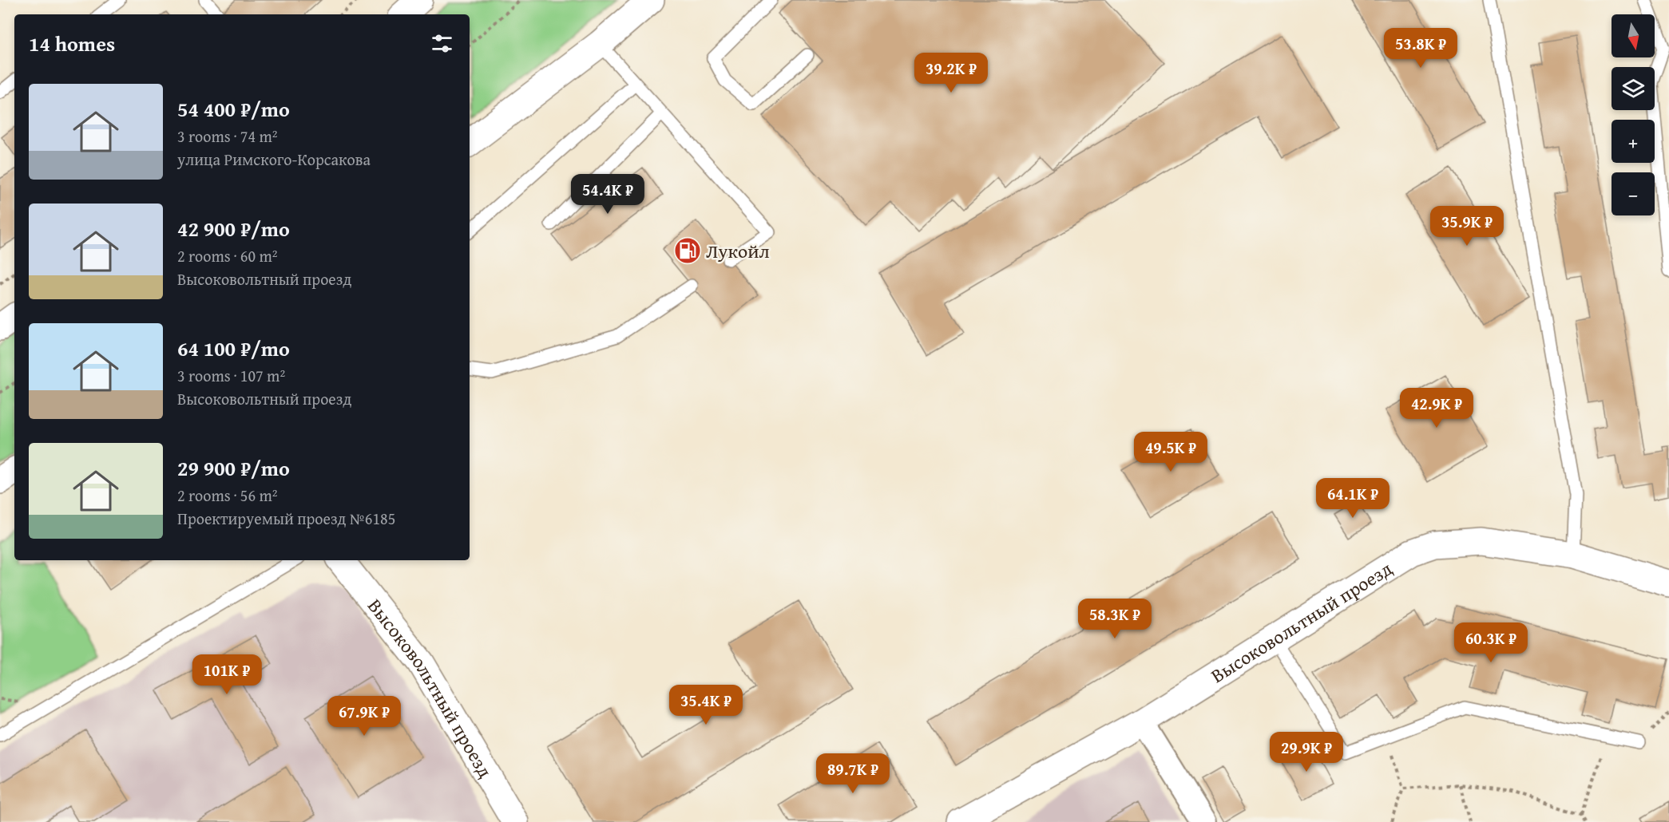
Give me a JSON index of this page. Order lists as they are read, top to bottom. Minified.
{"streets":{"street":["Высоковольтный проезд"]},"places":{"fuel station":["Лукойл"]},"north":"bottom","page":{"map_buttons":["+","−"],"heading":"14 homes","price":["53.8K ₽","39.2K ₽","54.4K ₽","35.9K ₽","42.9K ₽","49.5K ₽","64.1K ₽","58.3K ₽","60.3K ₽","101K ₽","35.4K ₽","67.9K ₽","29.9K ₽","89.7K ₽"],"list":[{"name":"54 400 ₽/mo","note":"3 rooms · 74 m² · улица Римского-Корсакова"},{"name":"42 900 ₽/mo","note":"2 rooms · 60 m² · Высоковольтный проезд"},{"name":"64 100 ₽/mo","note":"3 rooms · 107 m² · Высоковольтный проезд"},{"name":"29 900 ₽/mo","note":"2 rooms · 56 m² · Проектируемый проезд №6185"}]}}
